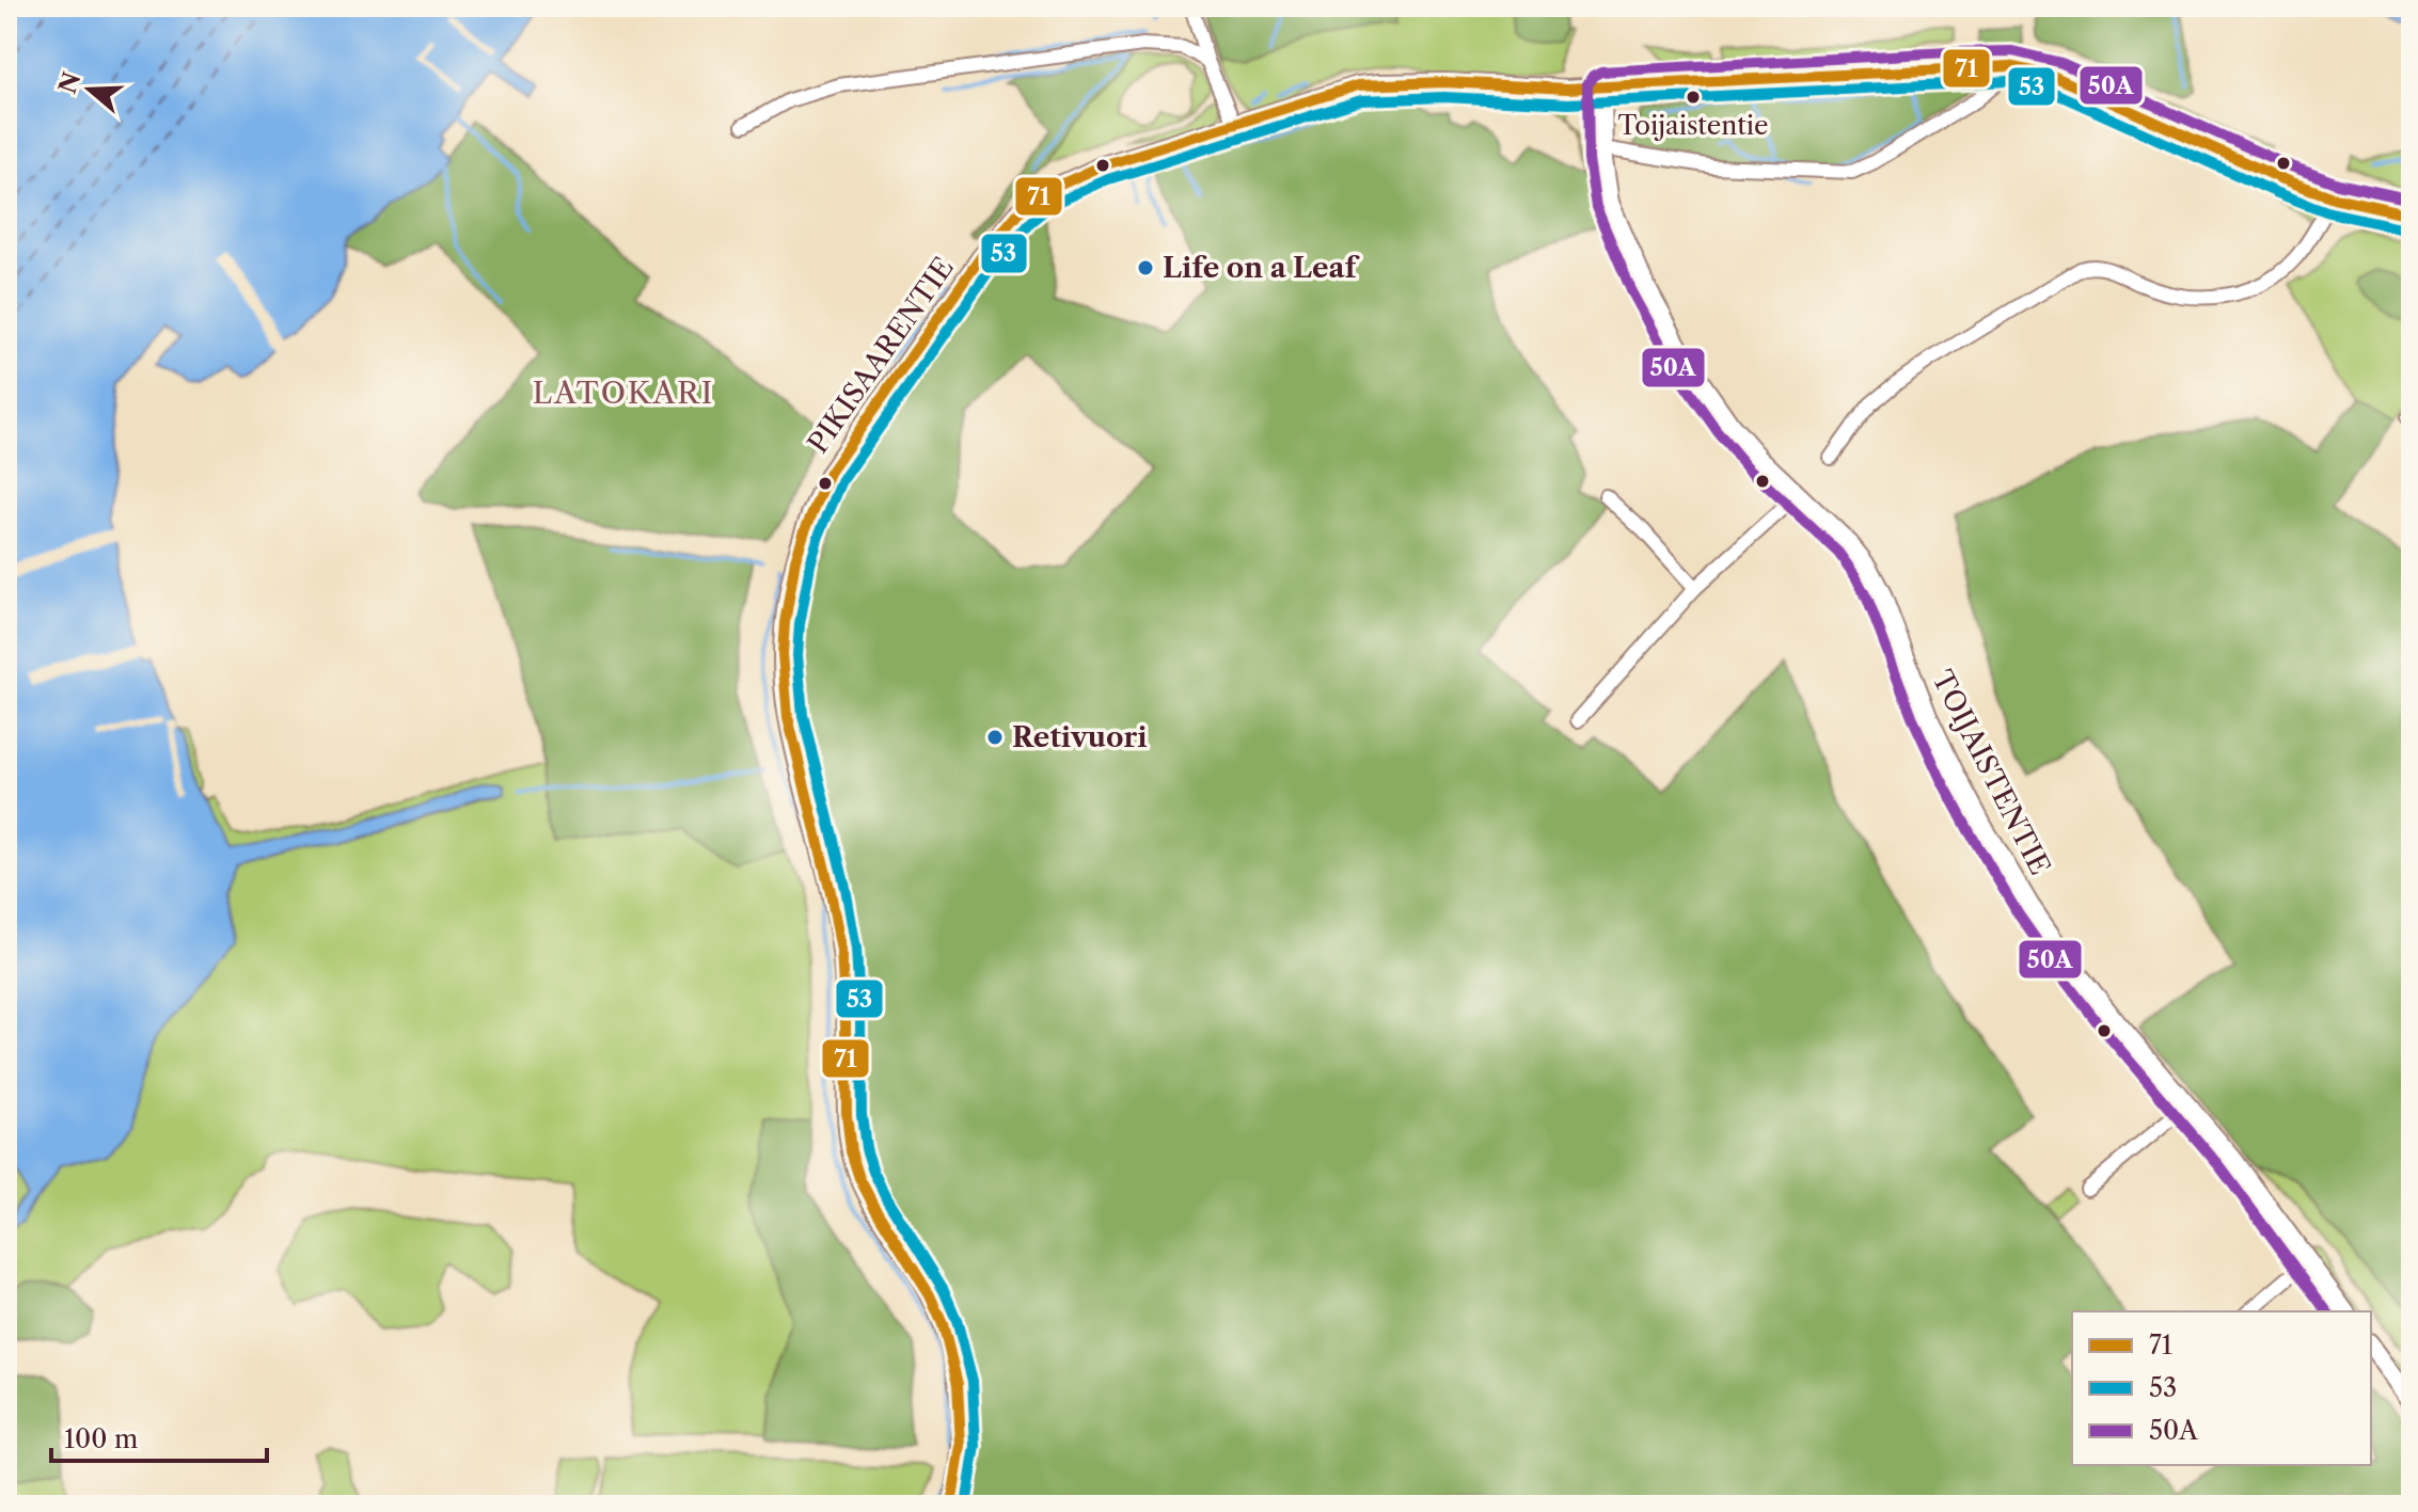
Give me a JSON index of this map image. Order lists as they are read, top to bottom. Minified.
{"streets":{"street":["PIKISAARENTIE","TOIJAISTENTIE"]},"crossings":[["PIKISAARENTIE","TOIJAISTENTIE"]],"districts":["LATOKARI"],"places":["Toijaistentie","Life on a Leaf","Retivuori"],"lines":["transit line 50A","transit line 71","transit line 53"],"legend":["71","53","50A"],"scale_bar":"100 m","north":"left"}
